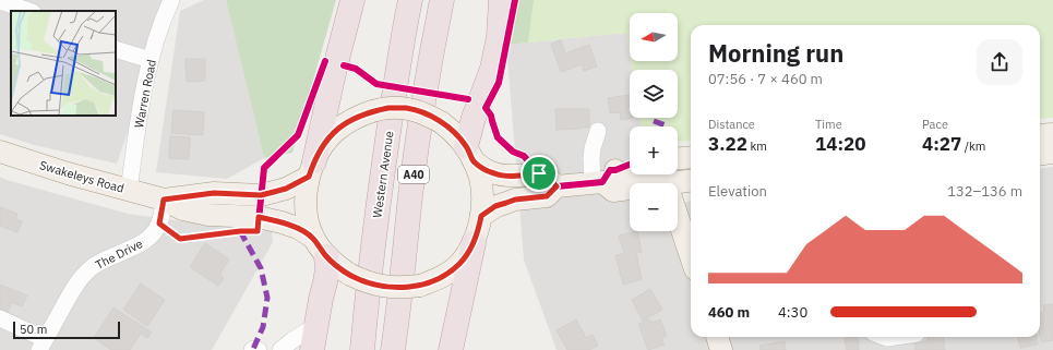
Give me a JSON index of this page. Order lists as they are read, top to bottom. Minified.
{"streets":{"highway":["Western Avenue","A40"],"main road":["Swakeleys Road"],"street":["Warren Road","The Drive"]},"crossings":[["Warren Road","Swakeleys Road"],["Swakeleys Road","The Drive"]],"scale_bar":"50 m","north":"left","page":{"map_buttons":["+","−"],"heading":["Morning run","07:56 · 7 × 460 m"],"stats":[["Distance","3.22 km"],["Time","14:20"],["Pace","4:27 /km"]],"chart":["Elevation","132–136 m"],"list":[{"name":"460 m","note":"4:30"}],"scale":"50 m"}}
